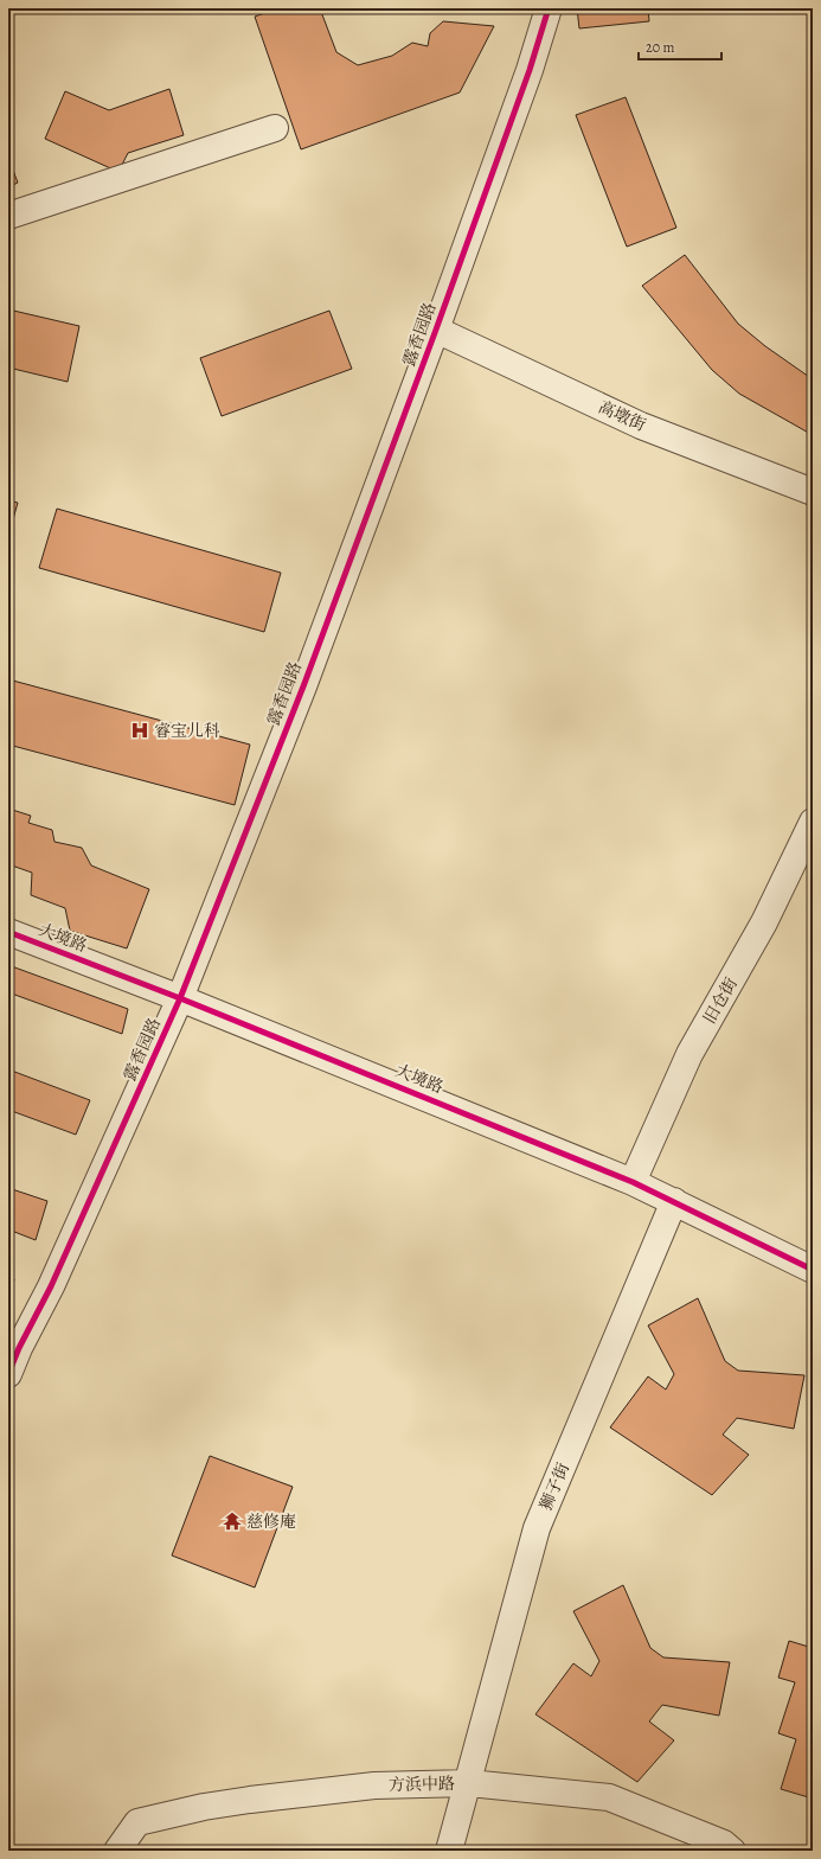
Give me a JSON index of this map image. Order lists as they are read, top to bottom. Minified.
{"streets":{"street":["露香园路","高墩街","大境路","旧仓街","狮子街","方浜中路"]},"crossings":[["露香园路","高墩街"],["露香园路","大境路"],["大境路","旧仓街"],["大境路","狮子街"],["狮子街","方浜中路"]],"places":{"hospital":["睿宝儿科"],"temple":["慈修庵"]},"scale_bar":"20 m"}
